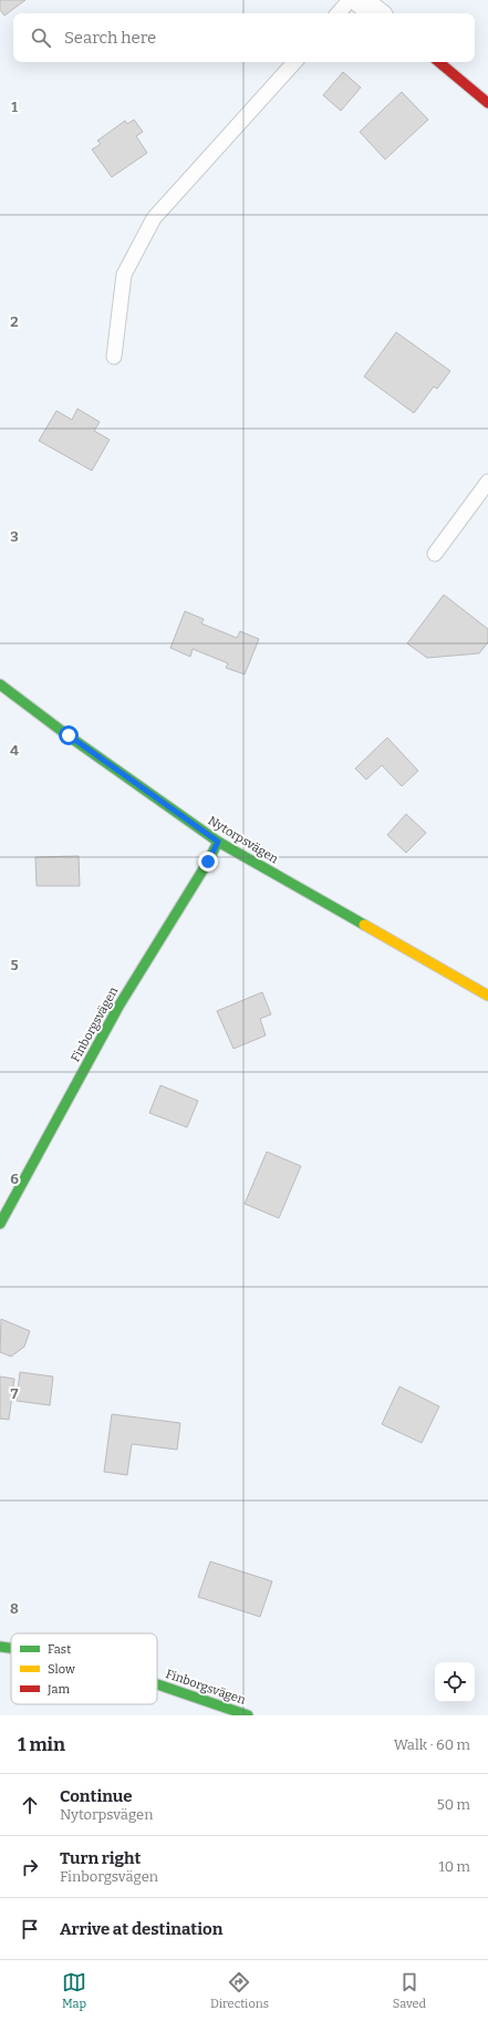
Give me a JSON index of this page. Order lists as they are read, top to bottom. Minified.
{"streets":{"street":["Nytorpsvägen","Finborgsvägen"]},"crossings":[["Nytorpsvägen","Finborgsvägen"]],"legend":["Fast","Slow","Jam"],"page":{"search":"Search here","heading":["1 min","Walk · 60 m"],"list":[["Continue","Nytorpsvägen","50 m"],["Turn right","Finborgsvägen","10 m"],"Arrive at destination"],"nav":["Map","Directions","Saved"]},"grid":{"rows":["1","2","3","4","5","6","7","8"]}}
